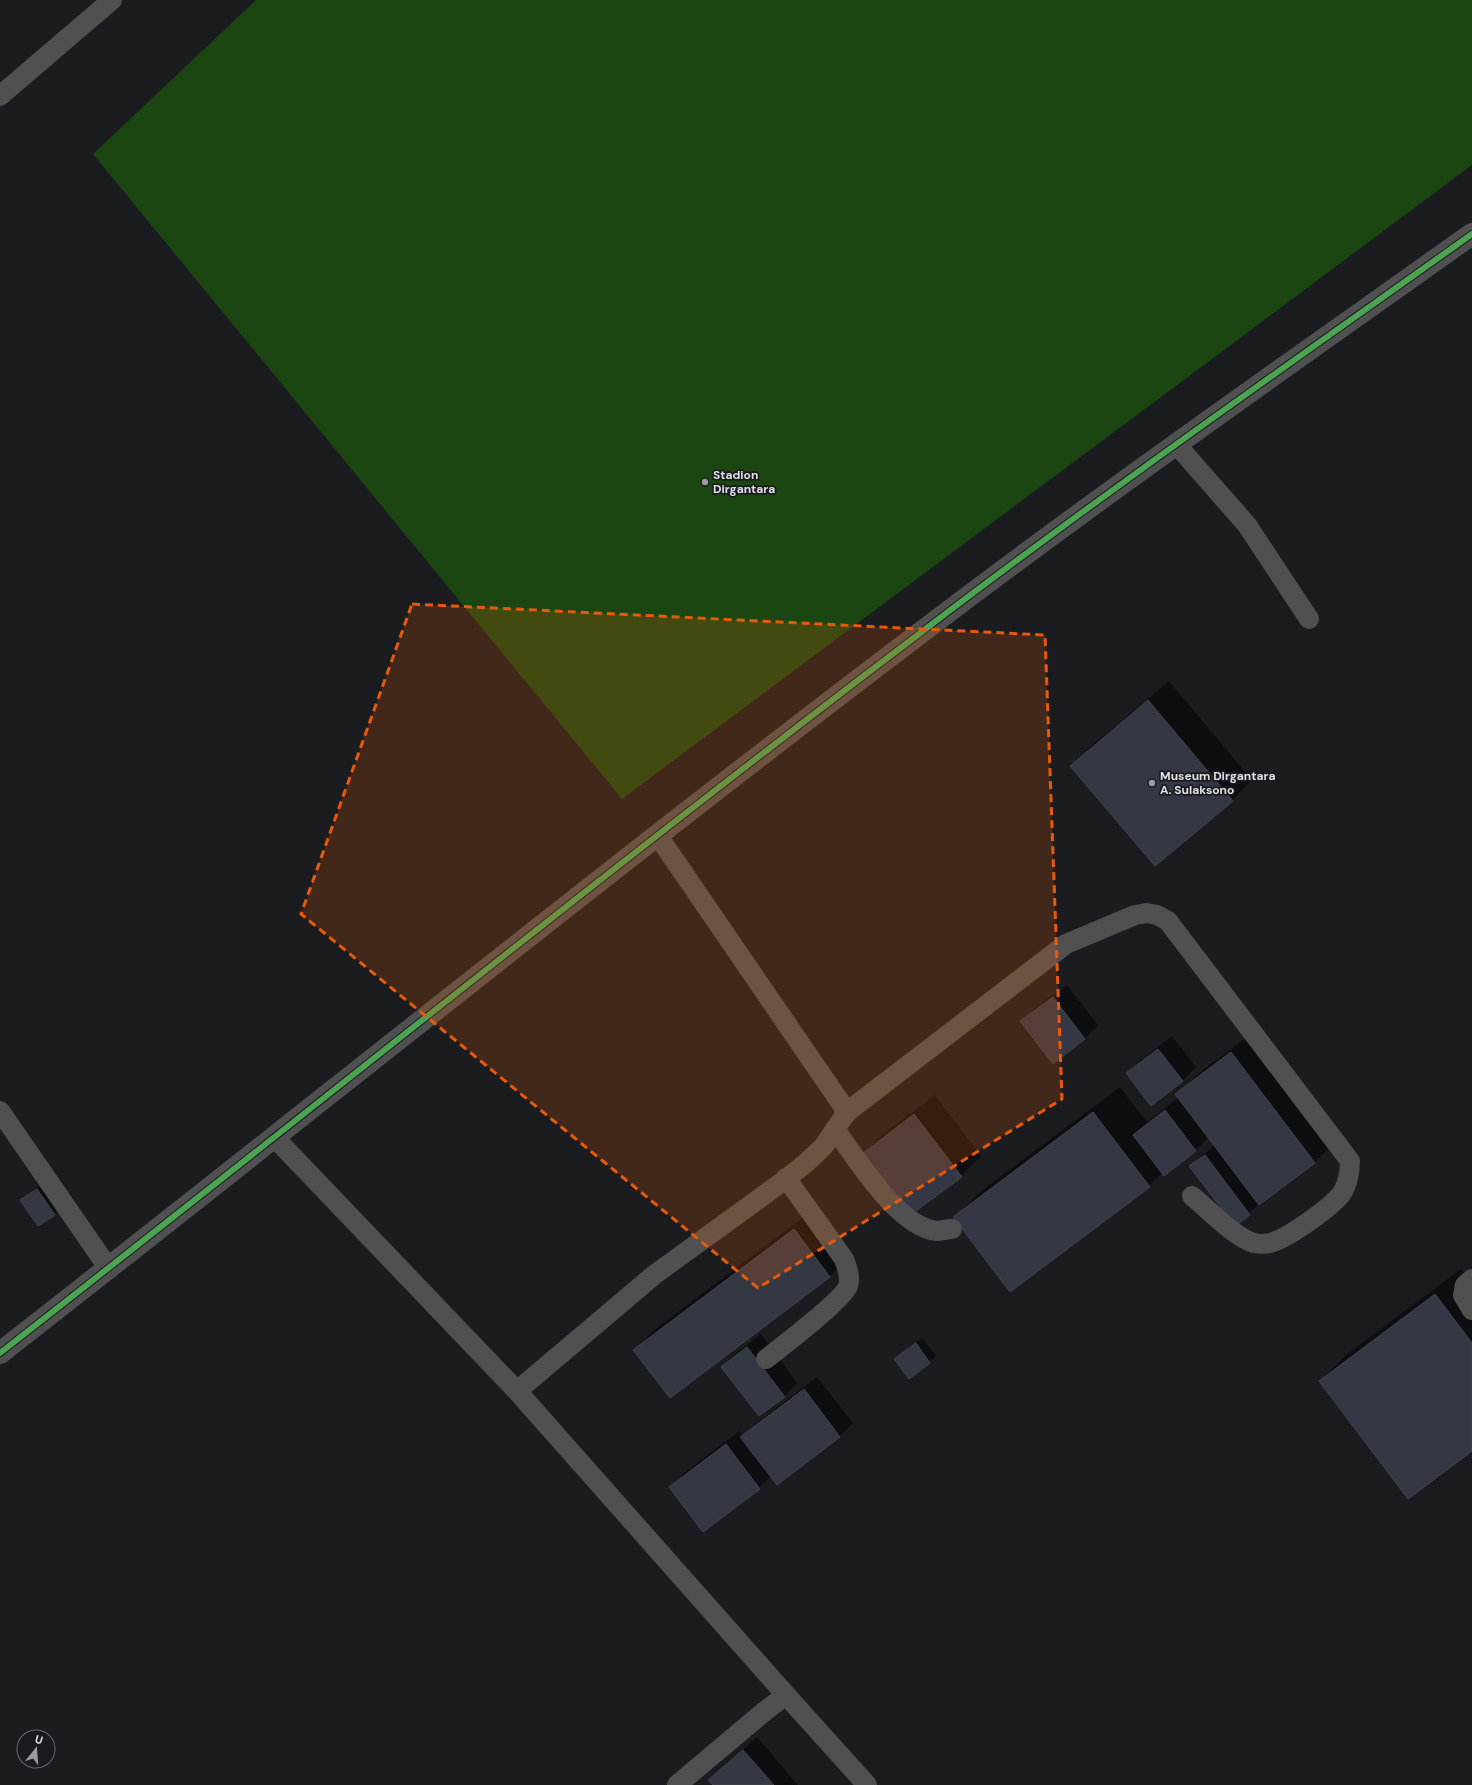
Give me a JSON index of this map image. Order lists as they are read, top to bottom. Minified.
{"places":["Stadion Dirgantara","Museum Dirgantara A. Sulaksono"],"north":"top"}
